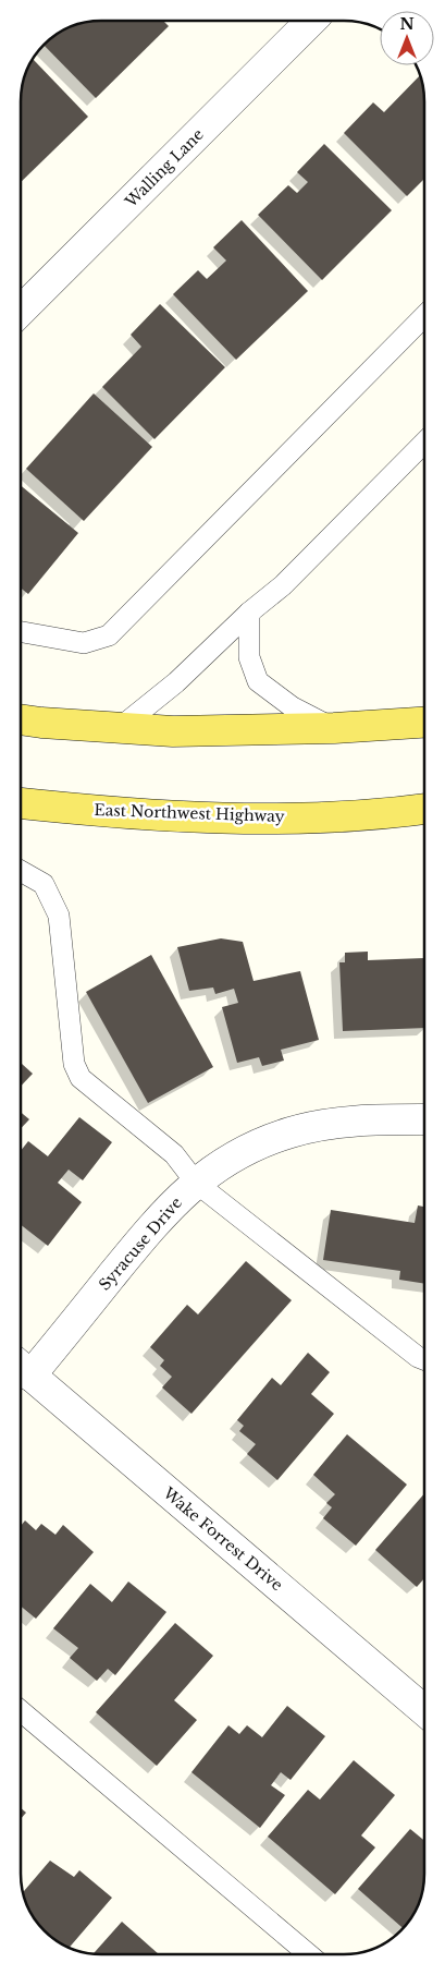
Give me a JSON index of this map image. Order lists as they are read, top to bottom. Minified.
{"streets":{"main road":["East Northwest Highway"],"street":["Walling Lane","Syracuse Drive","Wake Forrest Drive"]},"crossings":[["Syracuse Drive","Wake Forrest Drive"]],"north":"top"}
